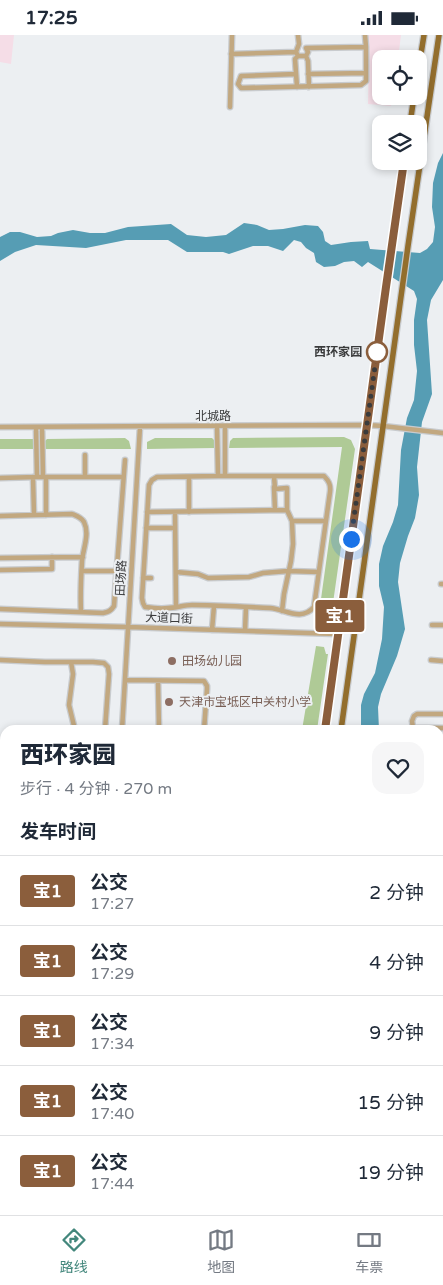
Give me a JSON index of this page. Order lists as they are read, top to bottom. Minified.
{"streets":{"street":["北城路","田场路","大道口街"]},"crossings":[["北城路","田场路"],["田场路","大道口街"]],"places":["西环家园","田场幼儿园","天津市宝坻区中关村小学"],"lines":["bus line 宝1"],"page":{"status":"17:25","on_map":"宝1","heading":[["西环家园","步行 · 4 分钟 · 270 m"],"发车时间"],"list":[{"mark":"宝1","name":"公交","note":"17:27","value":"2 分钟"},{"mark":"宝1","name":"公交","note":"17:29","value":"4 分钟"},{"mark":"宝1","name":"公交","note":"17:34","value":"9 分钟"},{"mark":"宝1","name":"公交","note":"17:40","value":"15 分钟"},{"mark":"宝1","name":"公交","note":"17:44","value":"19 分钟"}],"tabs":["路线","地图","车票"]}}
